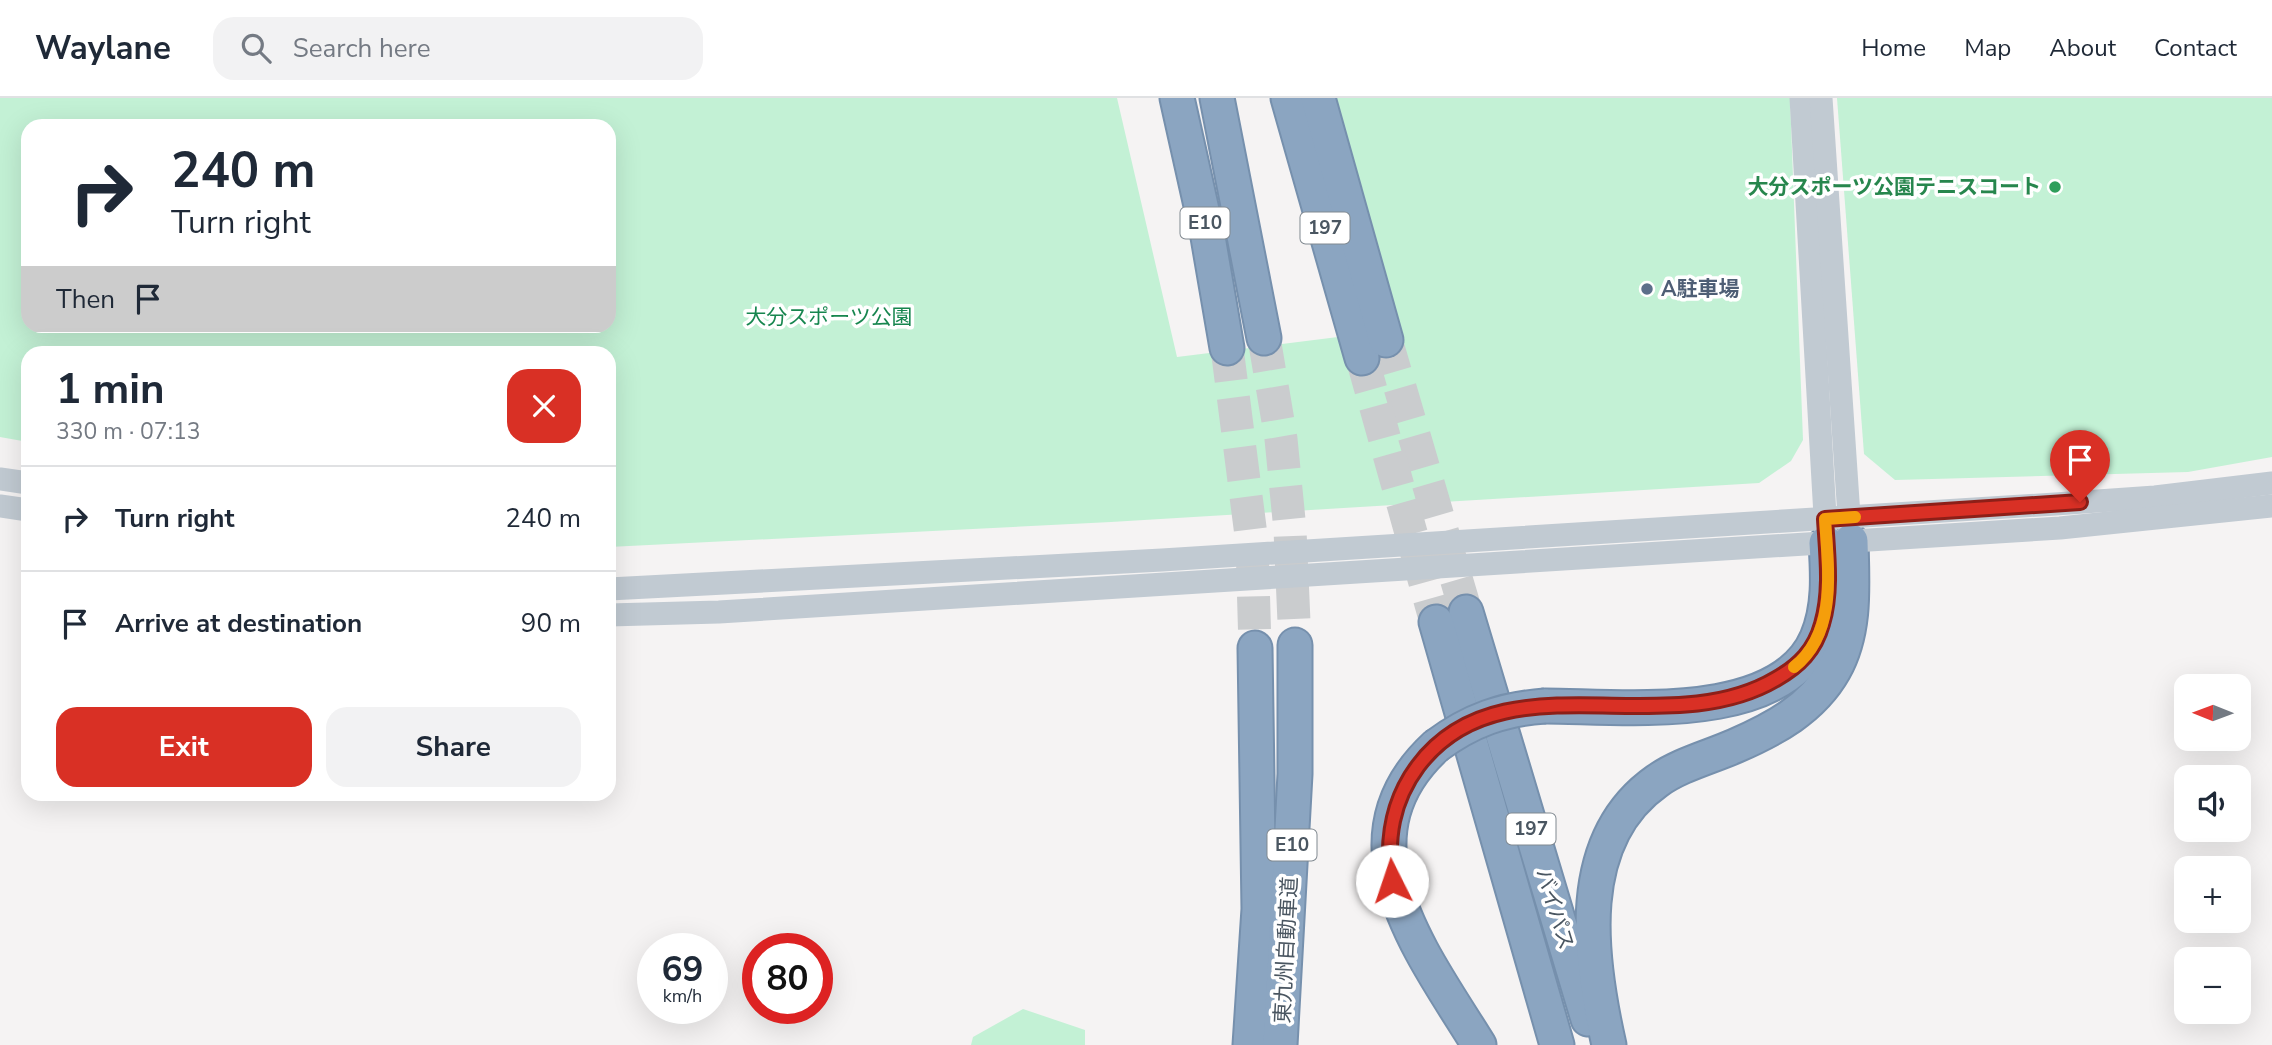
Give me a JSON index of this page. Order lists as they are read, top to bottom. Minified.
{"streets":{"highway":["E10","197","バイパス","東九州自動車道"]},"parks":["大分スポーツ公園"],"places":["大分スポーツ公園テニスコート","A駐車場"],"north":"left","page":{"header":"Waylane","search":"Search here","nav":["Home","Map","About","Contact"],"turn":["240 m","Turn right"],"then":"Then","heading":["1 min","330 m · 07:13"],"list":[{"name":"Turn right","value":"240 m"},{"name":"Arrive at destination","value":"90 m"}],"map_buttons":["+","−"],"buttons":["Exit","Share"],"speed":"69 km/h","limit":"80"}}
